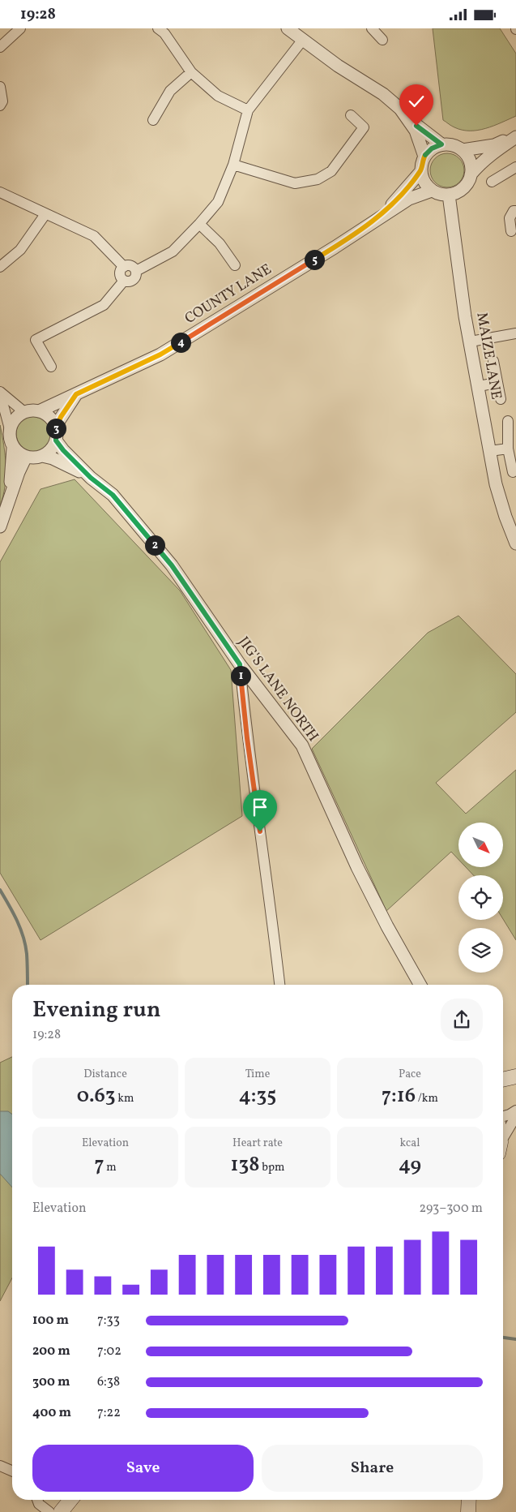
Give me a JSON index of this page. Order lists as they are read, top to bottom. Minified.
{"streets":{"street":["COUNTY LANE","MAIZE LANE","JIG'S LANE NORTH"]},"crossings":[["COUNTY LANE","MAIZE LANE"],["COUNTY LANE","JIG'S LANE NORTH"]],"north":"bottom right","page":{"status":"19:28","pins":["5","4","3","2","1"],"heading":["Evening run","19:28"],"stats":[["Distance","0.63 km"],["Time","4:35"],["Pace","7:16 /km"],["Elevation","7 m"],["Heart rate","138 bpm"],["kcal","49"]],"chart":["Elevation","293–300 m"],"list":[{"name":"100 m","note":"7:33"},{"name":"200 m","note":"7:02"},{"name":"300 m","note":"6:38"},{"name":"400 m","note":"7:22"}],"buttons":["Save","Share"]}}
